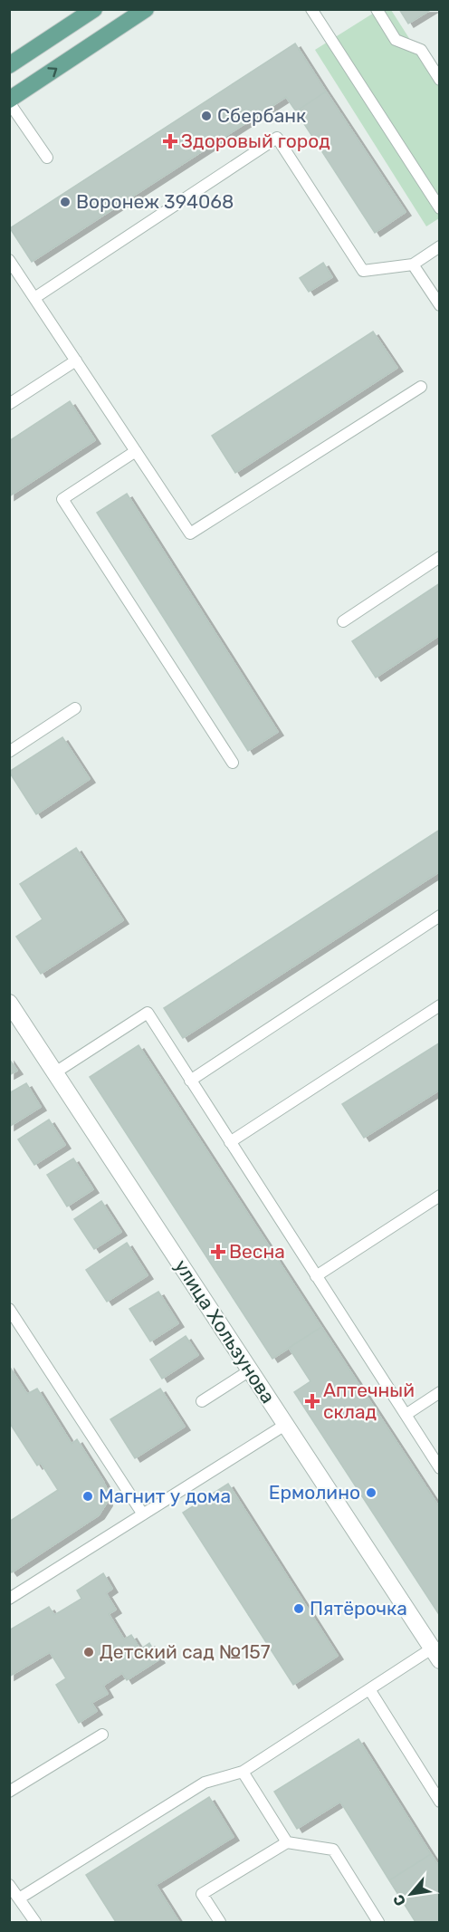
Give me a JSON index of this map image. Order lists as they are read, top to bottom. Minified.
{"streets":{"street":["улица Хользунова"]},"places":{"other":["Сбербанк","Воронеж 394068","Ермолино","Магнит у дома","Пятёрочка","Детский сад №157"],"health":["Здоровый город","Весна","Аптечный склад"]},"north":"bottom left"}
